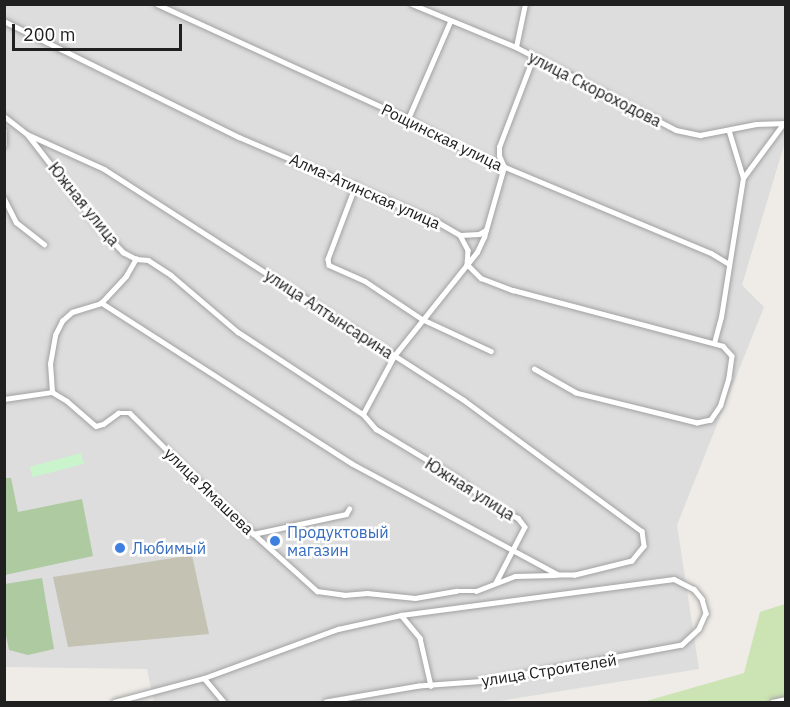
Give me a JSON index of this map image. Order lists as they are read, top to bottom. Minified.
{"streets":{"street":["улица Скороходова","Рощинская улица","Алма-Атинская улица","Южная улица","улица Алтынсарина","улица Ямашева","улица Строителей"]},"crossings":[["Южная улица","улица Алтынсарина"],["улица Алтынсарина","улица Ямашева"]],"places":["Продуктовый магазин","Любимый"],"scale_bar":"200 m"}
